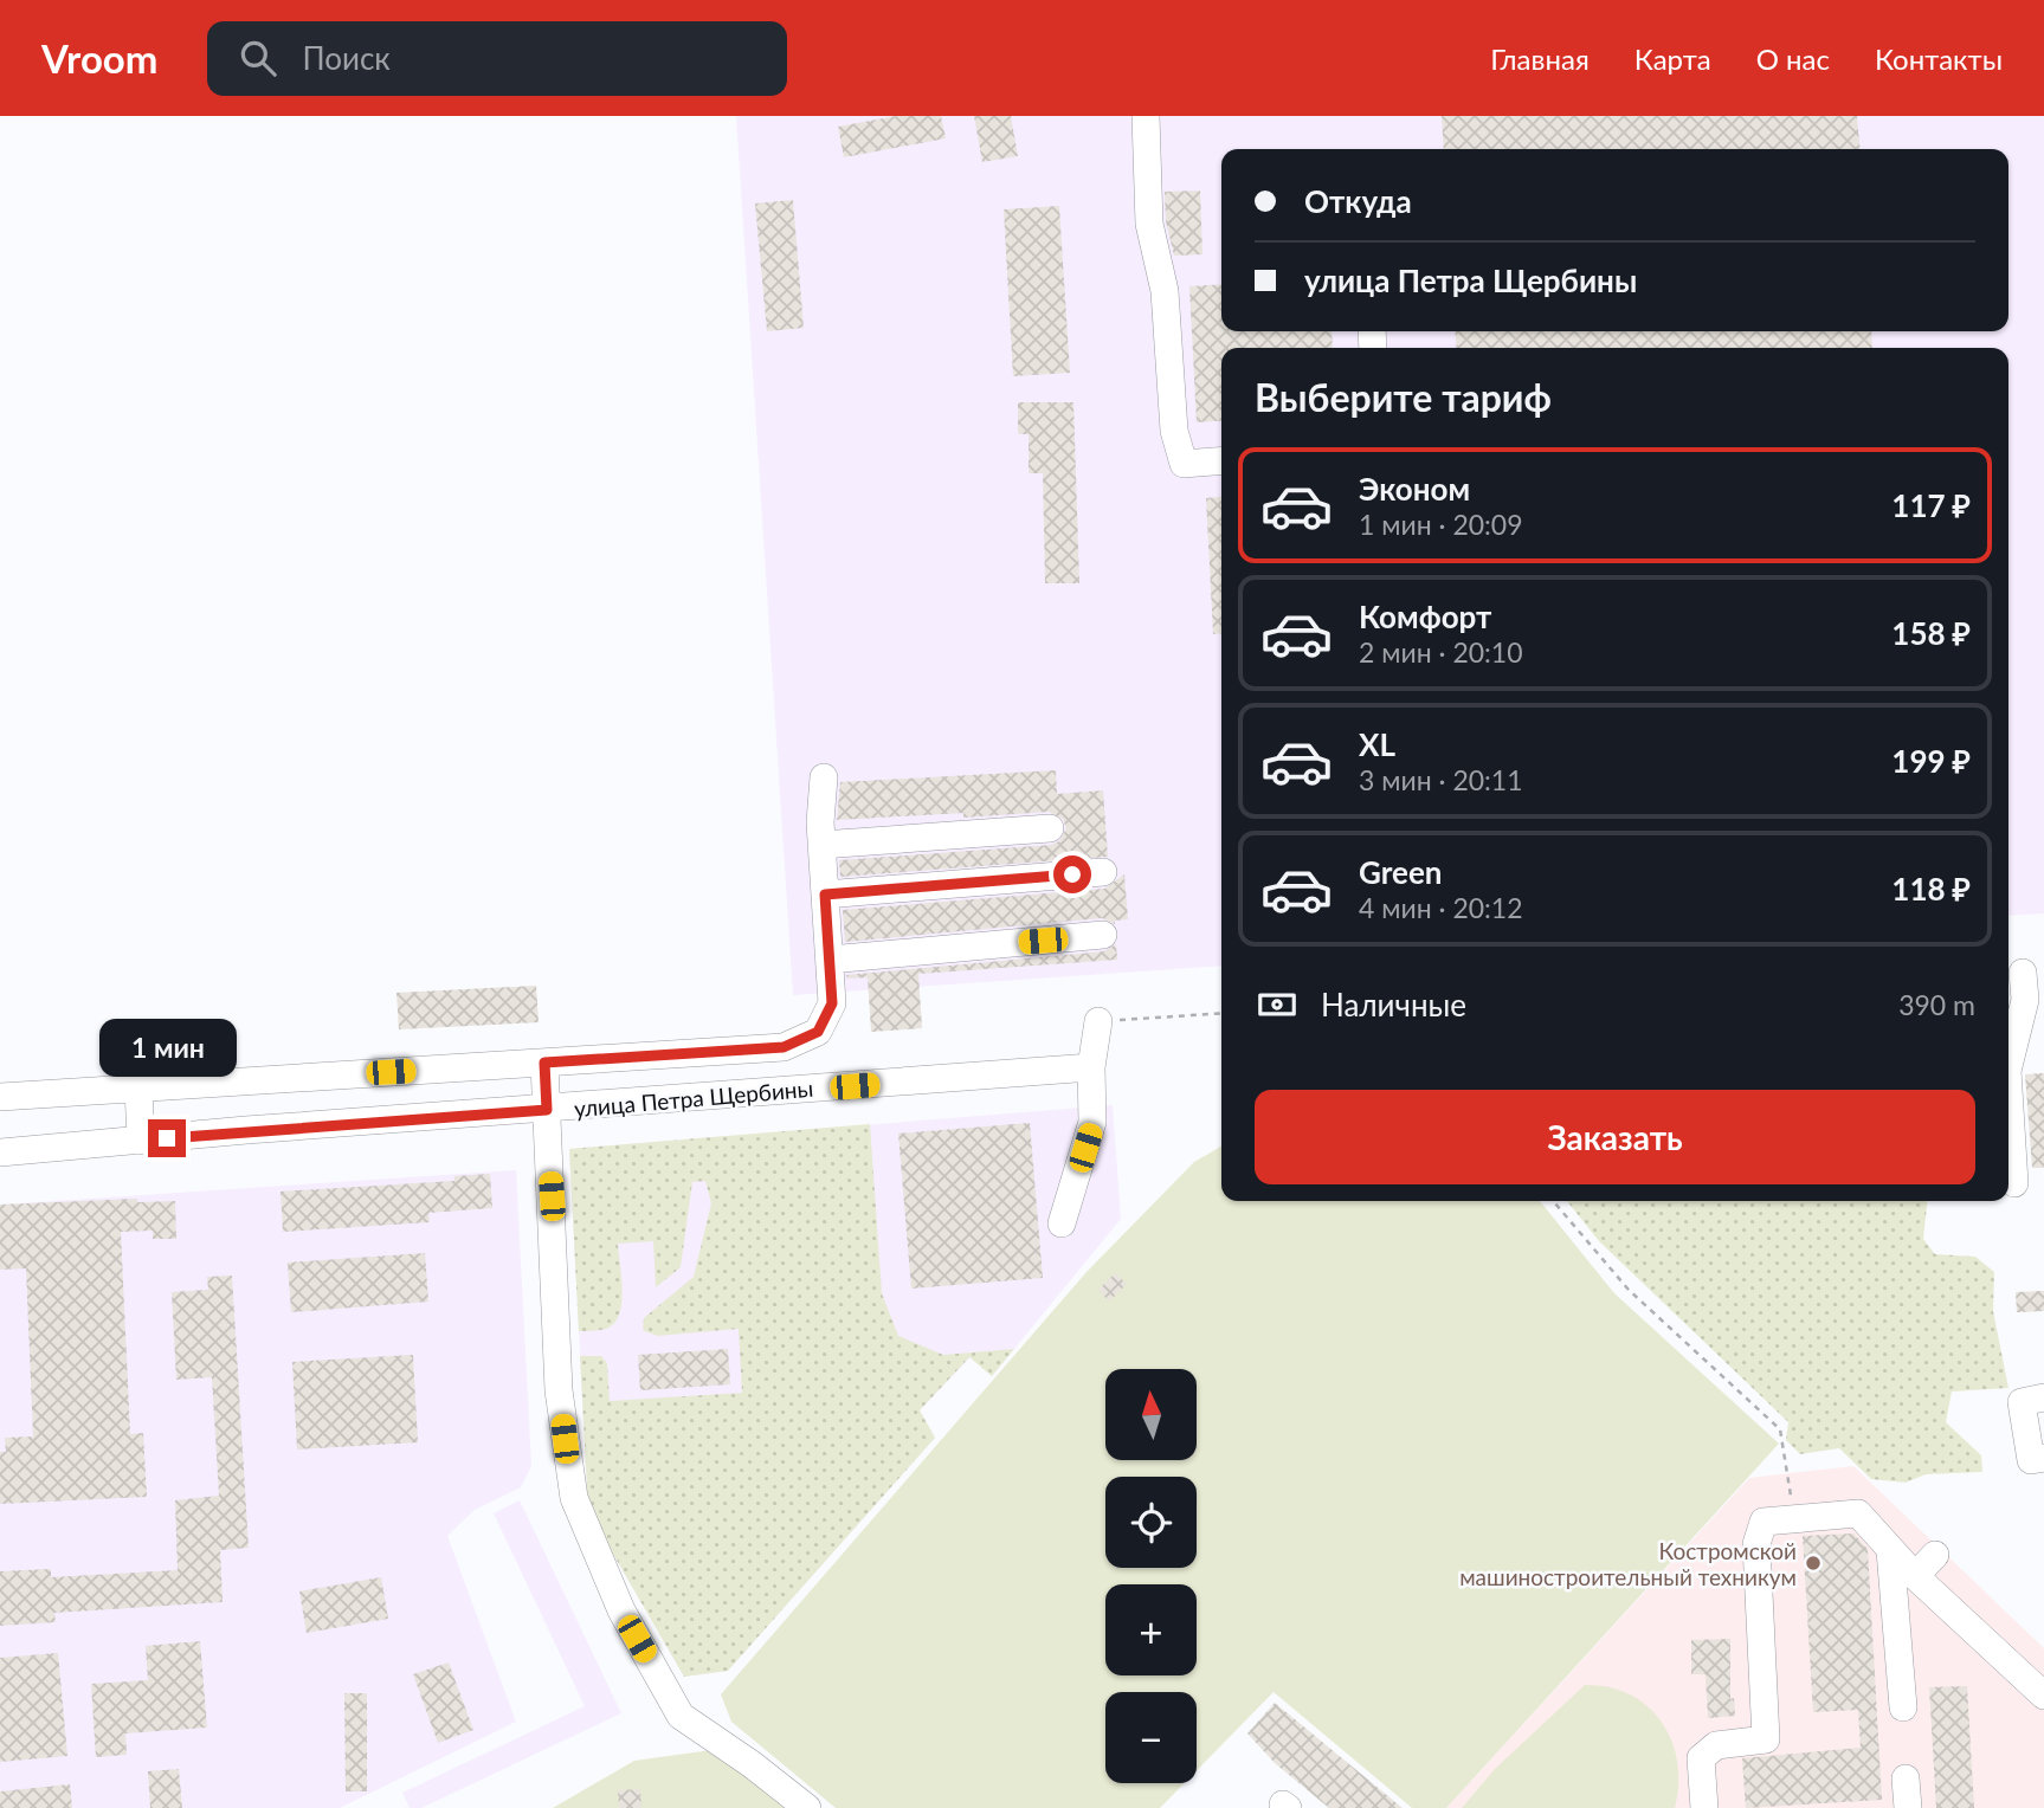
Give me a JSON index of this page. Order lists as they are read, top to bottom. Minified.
{"streets":{"street":["улица Петра Щербины"]},"places":["Костромской машиностроительный техникум"],"north":"top","page":{"header":"Vroom","search":"Поиск","nav":["Главная","Карта","О нас","Контакты"],"banner":["Откуда","улица Петра Щербины"],"heading":"Выберите тариф","list":[{"name":"Эконом","note":"1 мин · 20:09","value":"117 ₽"},{"name":"Комфорт","note":"2 мин · 20:10","value":"158 ₽"},{"name":"XL","note":"3 мин · 20:11","value":"199 ₽"},{"name":"Green","note":"4 мин · 20:12","value":"118 ₽"}],"pay":["Наличные","390 m"],"bubble":"1 мин","buttons":"Заказать","map_buttons":["+","−"]}}
